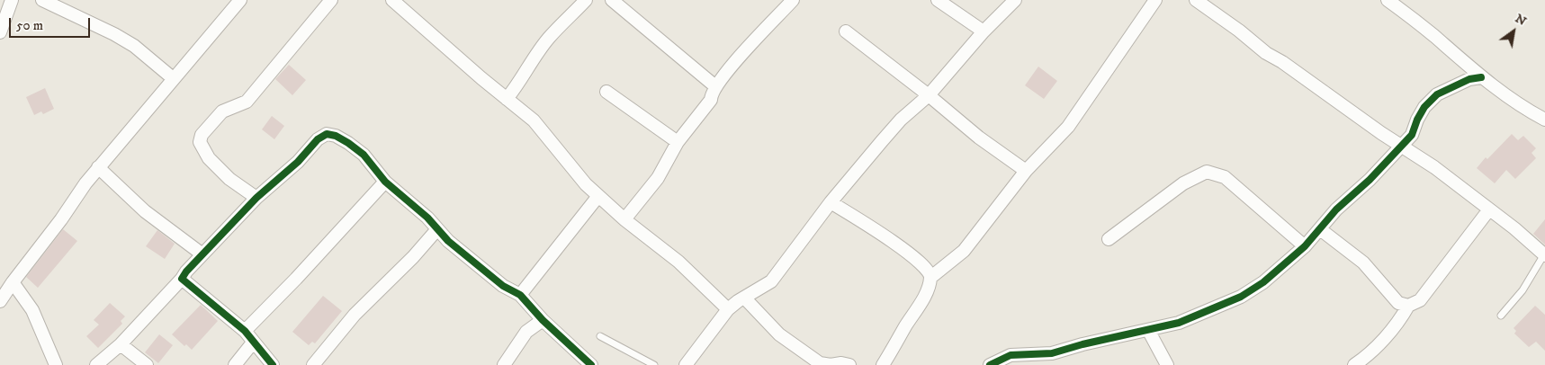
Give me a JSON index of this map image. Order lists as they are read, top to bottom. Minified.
{"scale_bar":"50 m","north":"top right"}
